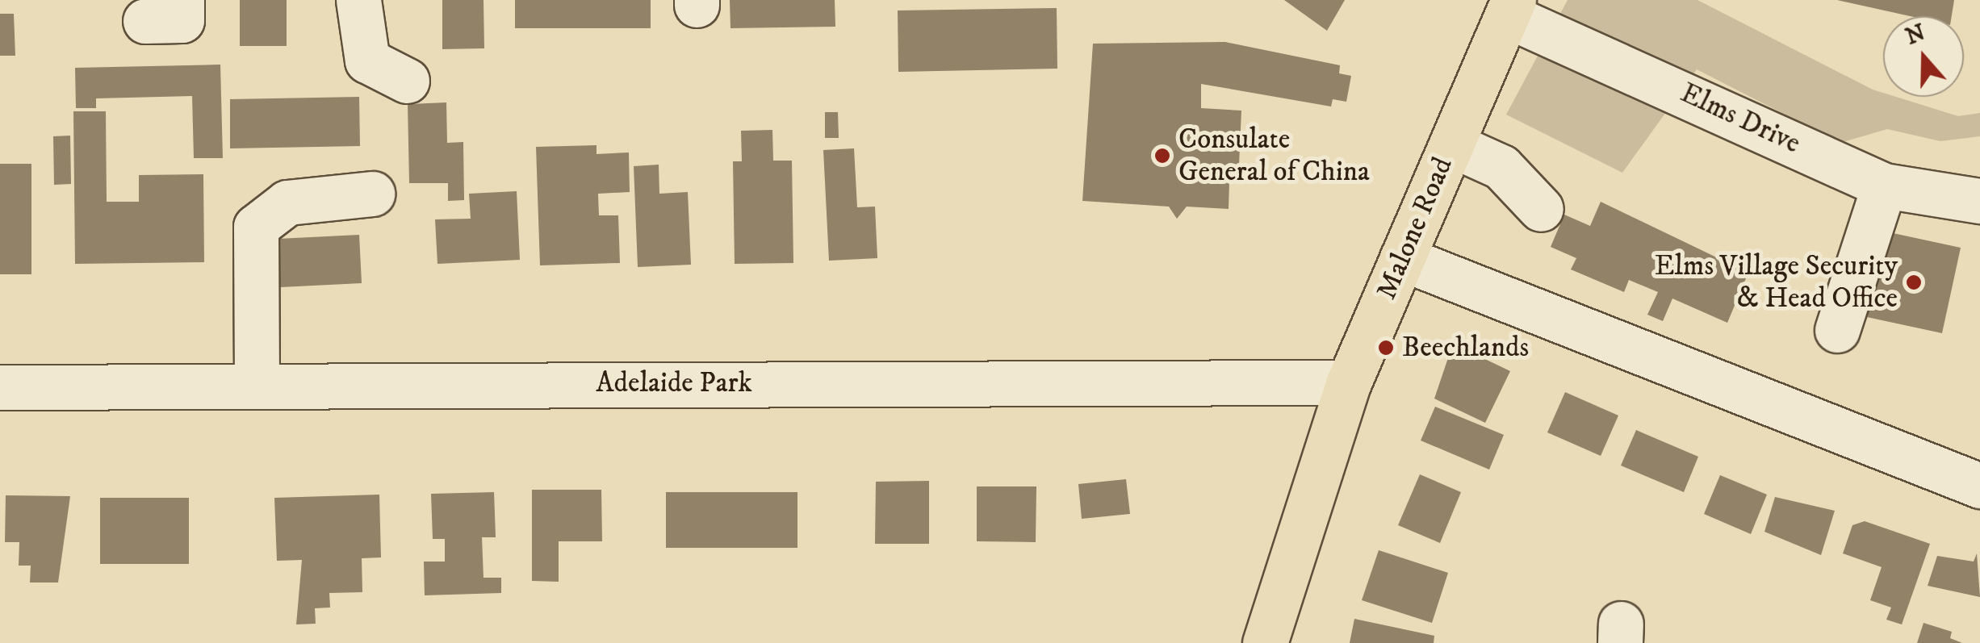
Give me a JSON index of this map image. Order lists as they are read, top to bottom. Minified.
{"streets":{"main road":["Malone Road"],"street":["Elms Drive","Adelaide Park"]},"crossings":[["Elms Drive","Malone Road"],["Malone Road","Adelaide Park"]],"places":["Consulate General of China","Elms Village Security & Head Office","Beechlands"],"north":"top"}
